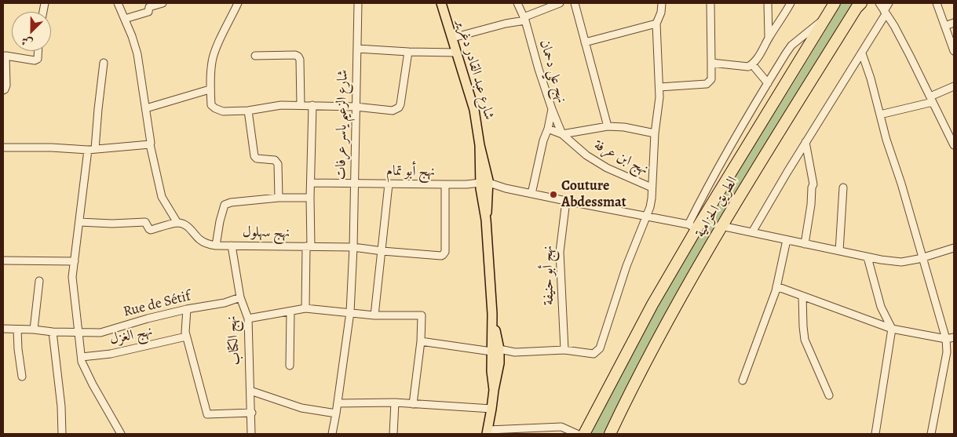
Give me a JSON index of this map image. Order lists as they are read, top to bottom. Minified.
{"streets":{"highway":["الطريق الحزامية"],"main road":["شارع عبد القادر دغرير"],"street":["نهج علي دحمان","شارع الزعيم ياسر عرفات","نهج ابن عرفة","نهج أبو تمام","نهج سهلول","نهج أبو حنيفة","Rue de Sétif","نهج الغزل","نهج الكتاب"]},"crossings":[["شارع عبد القادر دغرير","نهج أبو تمام"],["نهج علي دحمان","نهج أبو تمام"],["شارع الزعيم ياسر عرفات","نهج أبو تمام"],["شارع الزعيم ياسر عرفات","نهج سهلول"],["نهج أبو تمام","الطريق الحزامية"],["نهج أبو تمام","نهج سهلول"],["نهج أبو تمام","نهج أبو حنيفة"],["نهج سهلول","نهج الكتاب"],["Rue de Sétif","نهج الكتاب"]],"places":["Couture Abdessmat"],"north":"bottom left"}
